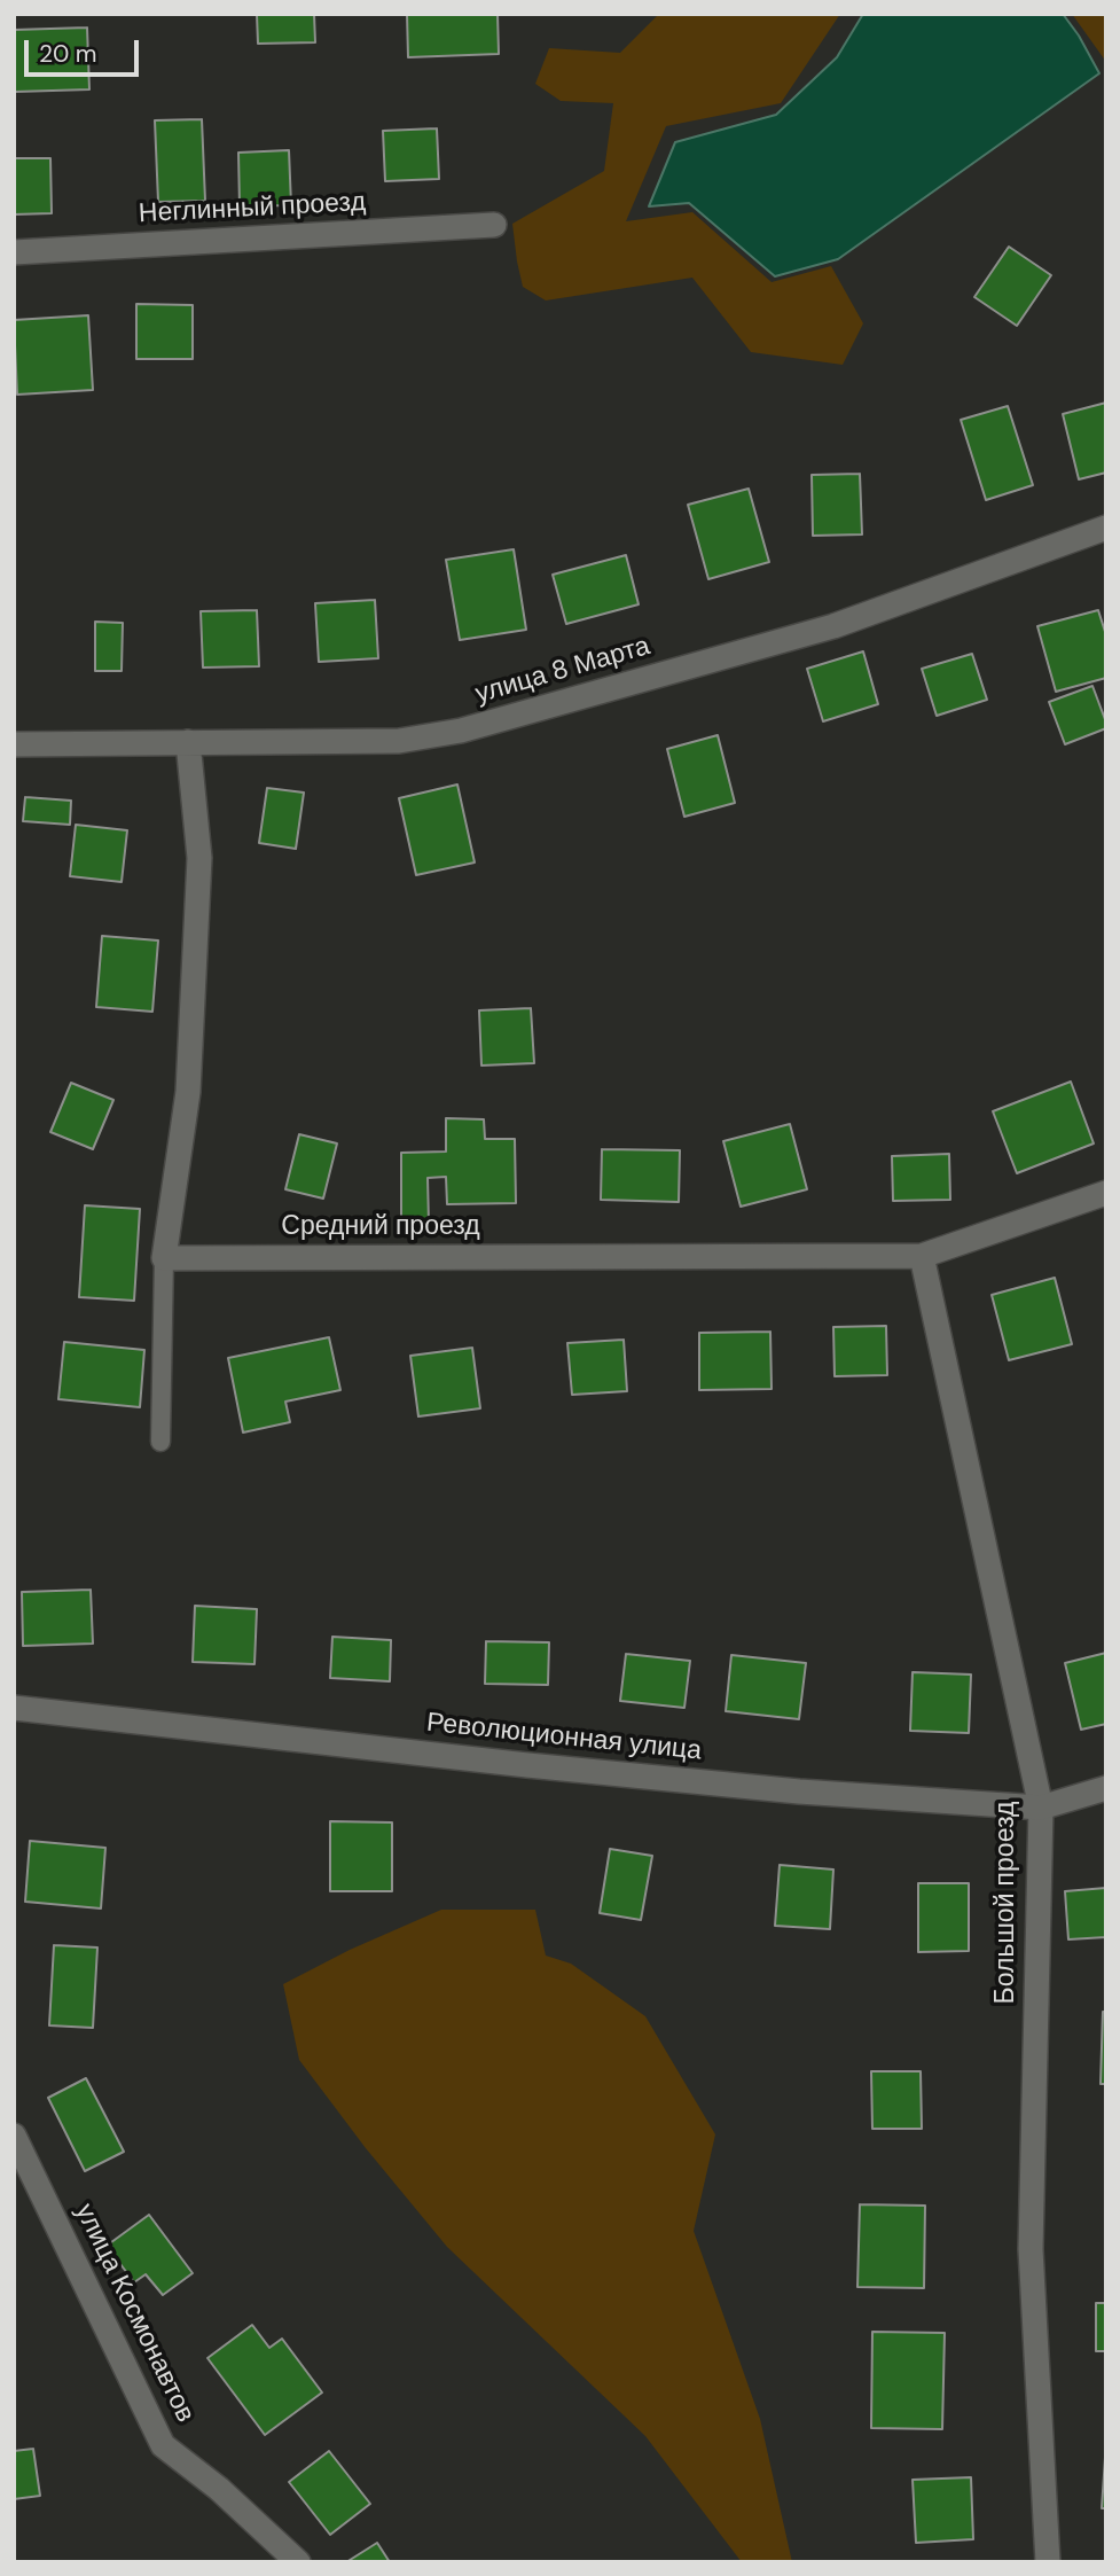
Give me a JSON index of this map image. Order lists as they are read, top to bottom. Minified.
{"streets":{"street":["Неглинный проезд","улица 8 Марта","Средний проезд","Революционная улица","Большой проезд","улица Космонавтов"]},"crossings":[["Средний проезд","Большой проезд"],["Революционная улица","Большой проезд"]],"scale_bar":"20 m"}
